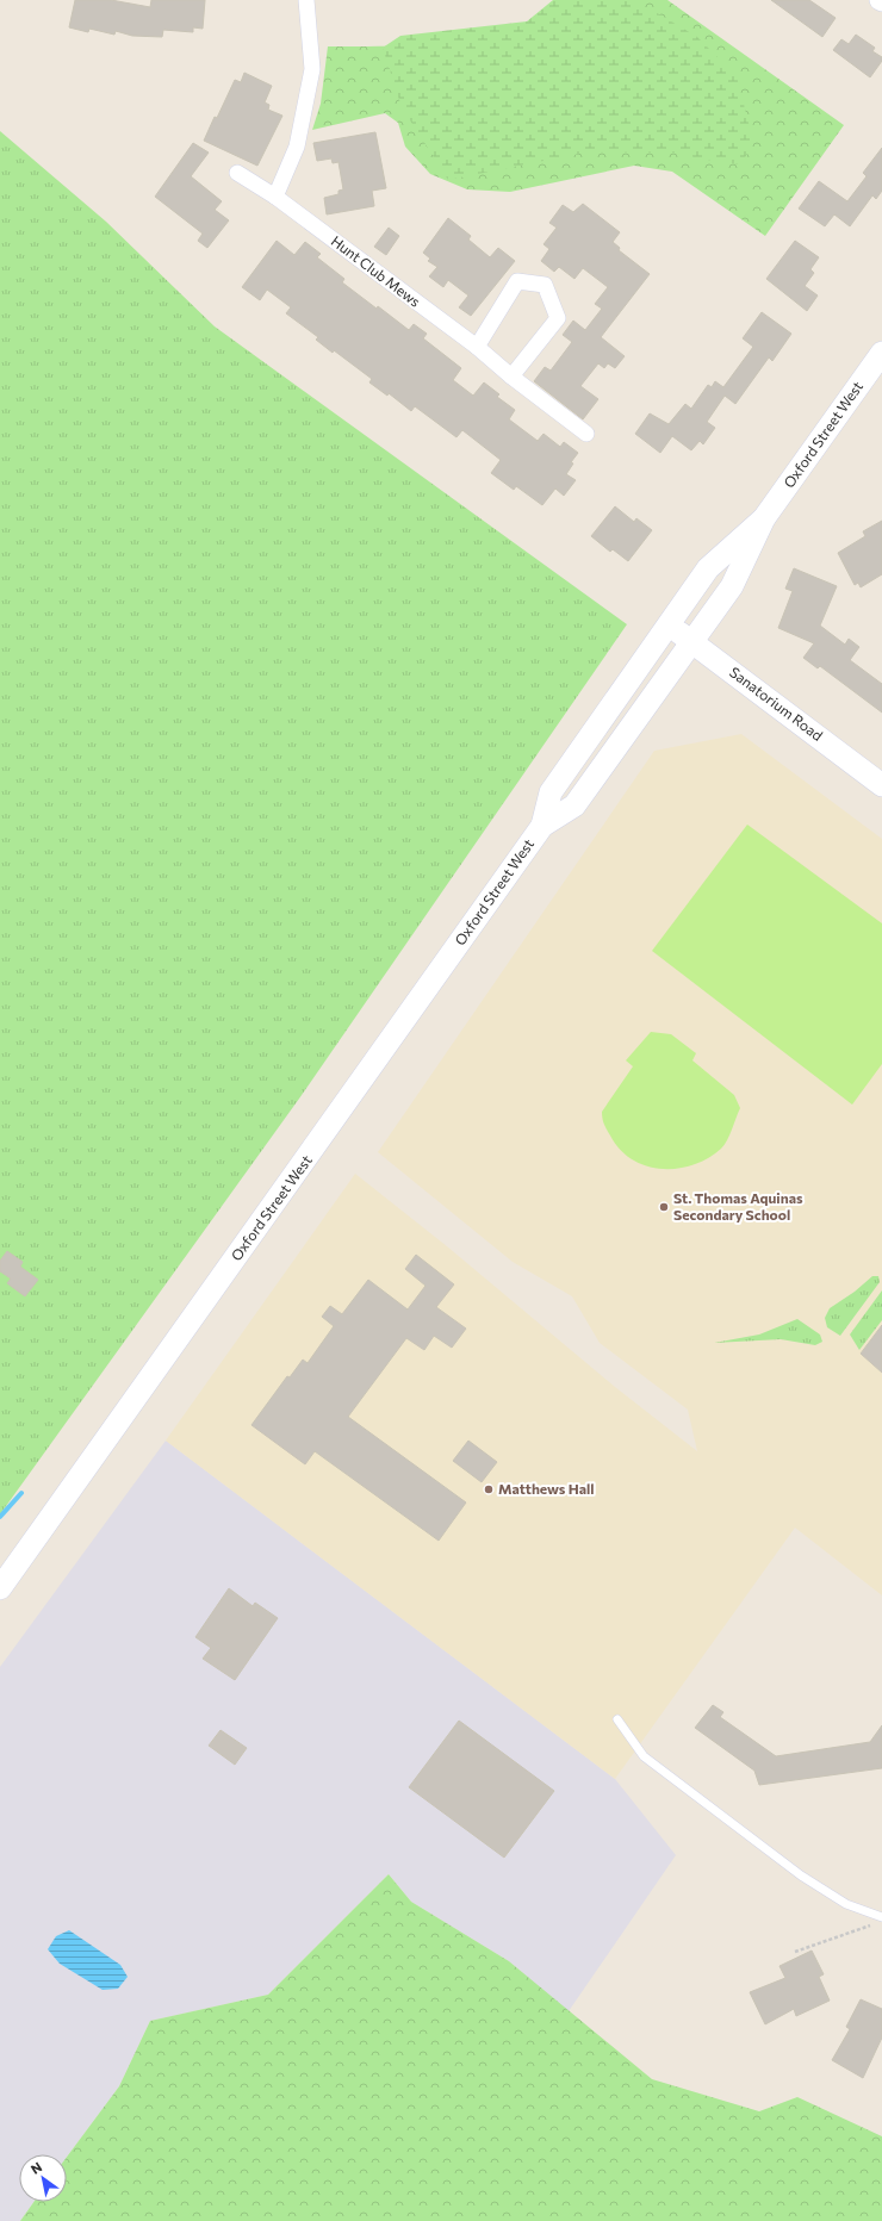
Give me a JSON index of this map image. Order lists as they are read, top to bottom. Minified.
{"streets":{"main road":["Oxford Street West","Sanatorium Road"],"street":["Hunt Club Mews"]},"crossings":[["Oxford Street West","Sanatorium Road"]],"places":["St. Thomas Aquinas Secondary School","Matthews Hall"],"north":"top left"}
